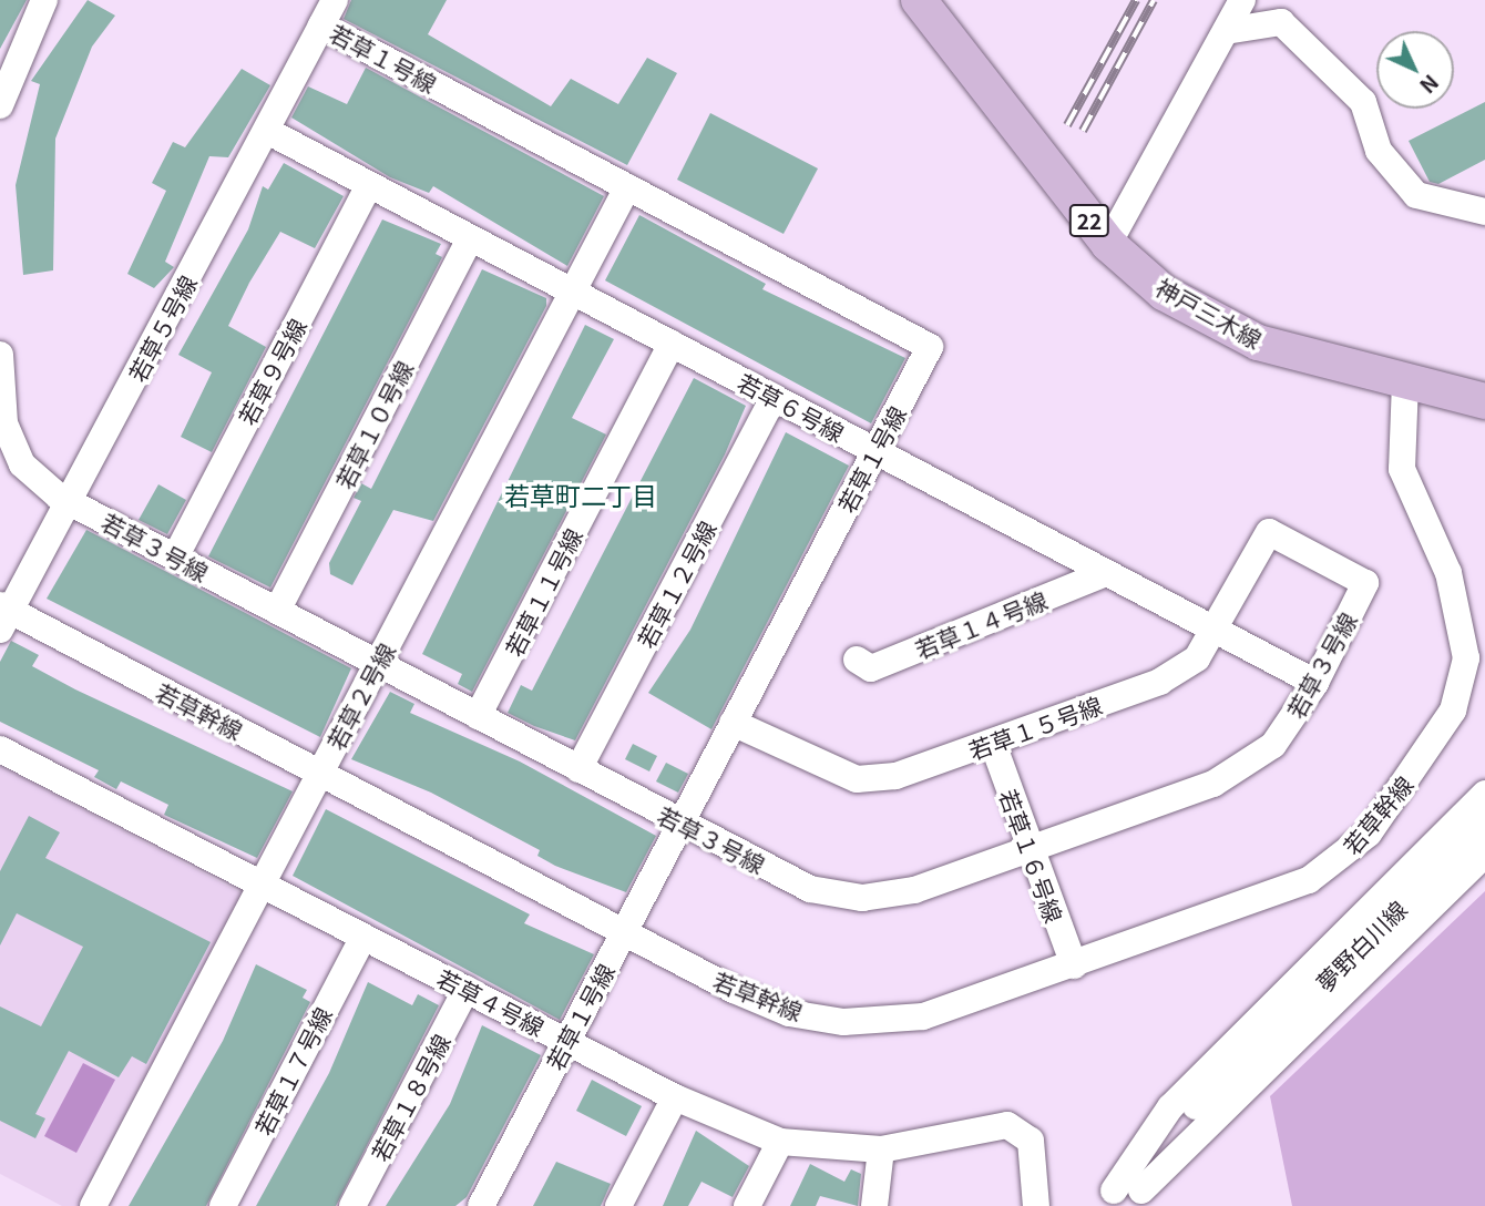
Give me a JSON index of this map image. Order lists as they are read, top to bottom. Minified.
{"streets":{"main road":["22","神戸三木線"],"street":["若草１号線","若草５号線","若草９号線","若草６号線","若草１０号線","若草３号線","若草１２号線","若草１１号線","若草１４号線","若草２号線","若草幹線","若草１５号線","若草１６号線","夢野白川線","若草４号線","若草１７号線","若草１８号線"]},"crossings":[["若草１号線","若草５号線"],["若草１号線","若草６号線"],["若草１号線","若草３号線"],["若草１号線","若草２号線"],["若草１号線","若草幹線"],["若草１号線","若草１５号線"],["若草１号線","若草４号線"],["神戸三木線","若草幹線"],["若草５号線","若草６号線"],["若草５号線","若草３号線"],["若草５号線","若草幹線"],["若草９号線","若草６号線"],["若草９号線","若草３号線"],["若草６号線","若草１０号線"],["若草６号線","若草３号線"],["若草６号線","若草１２号線"],["若草６号線","若草１１号線"],["若草６号線","若草１４号線"],["若草６号線","若草２号線"],["若草６号線","若草１５号線"],["若草１０号線","若草３号線"],["若草３号線","若草１２号線"],["若草３号線","若草１１号線"],["若草３号線","若草２号線"],["若草３号線","若草１５号線"],["若草３号線","若草１６号線"],["若草２号線","若草幹線"],["若草２号線","若草４号線"],["若草幹線","若草１６号線"],["若草１５号線","若草１６号線"],["若草４号線","若草１７号線"],["若草４号線","若草１８号線"]],"districts":["若草町二丁目"],"north":"bottom right"}
